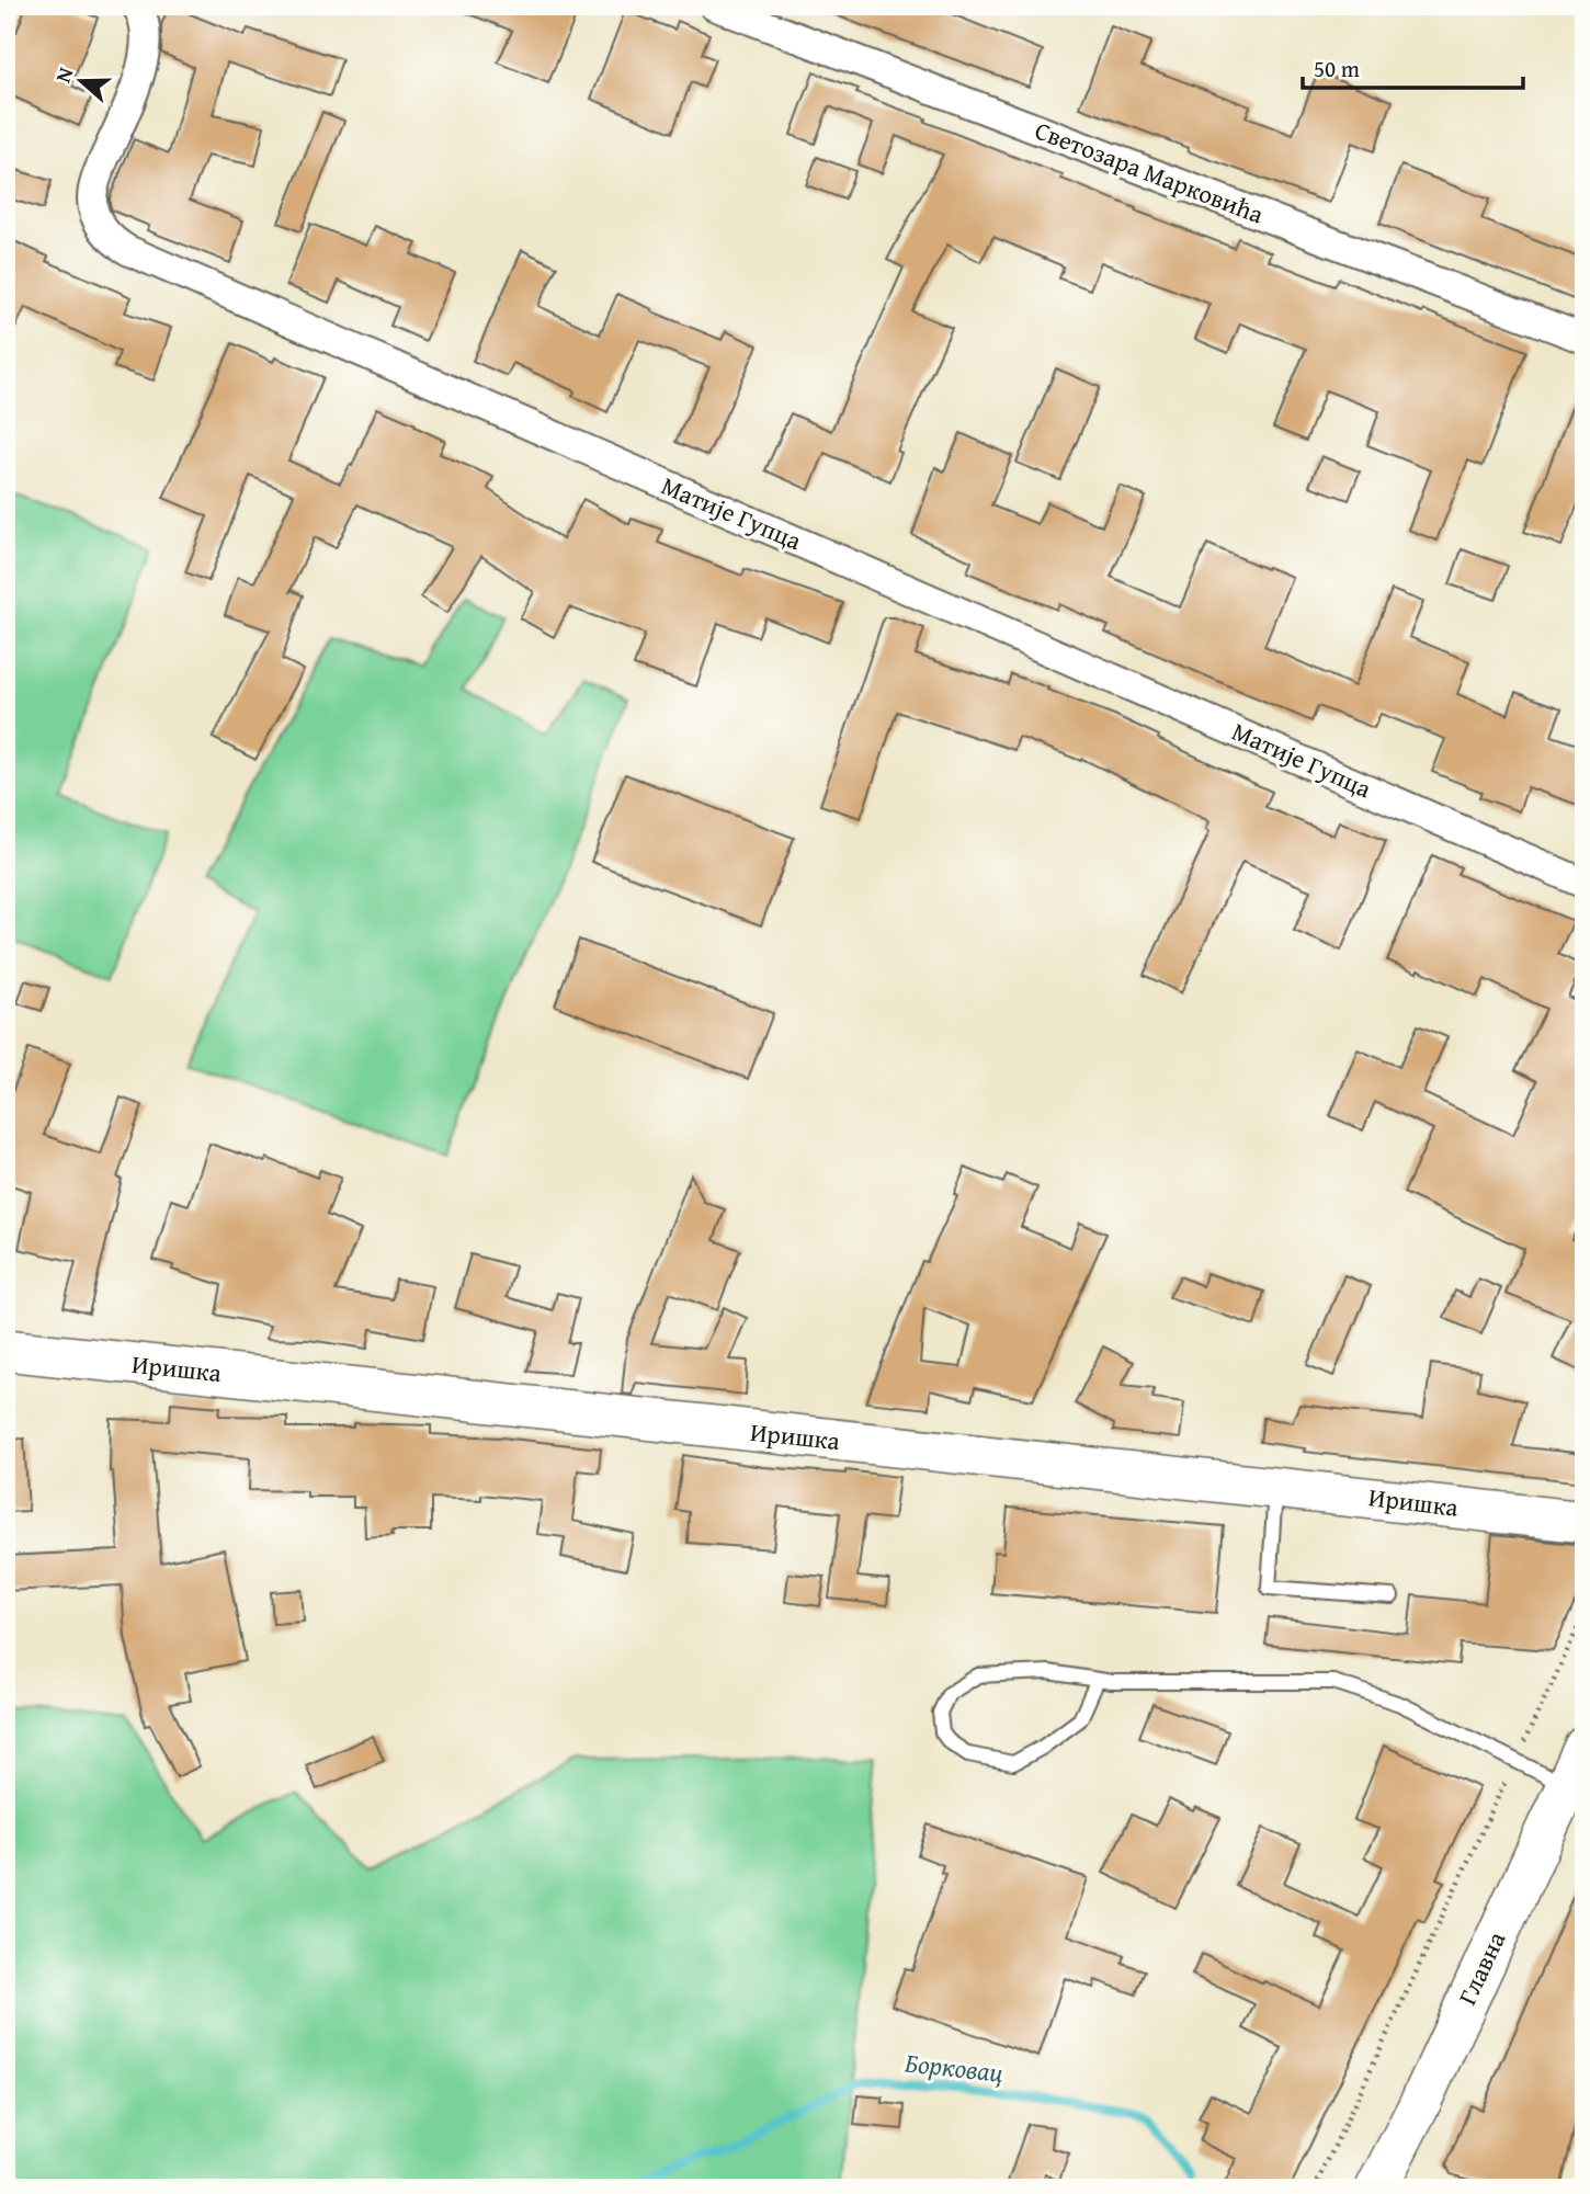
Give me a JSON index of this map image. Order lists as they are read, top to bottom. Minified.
{"streets":{"street":["Светозара Марковића","Матије Гупца","Иришка","Главна"]},"water":["Борковац"],"scale_bar":"50 m","north":"left"}
